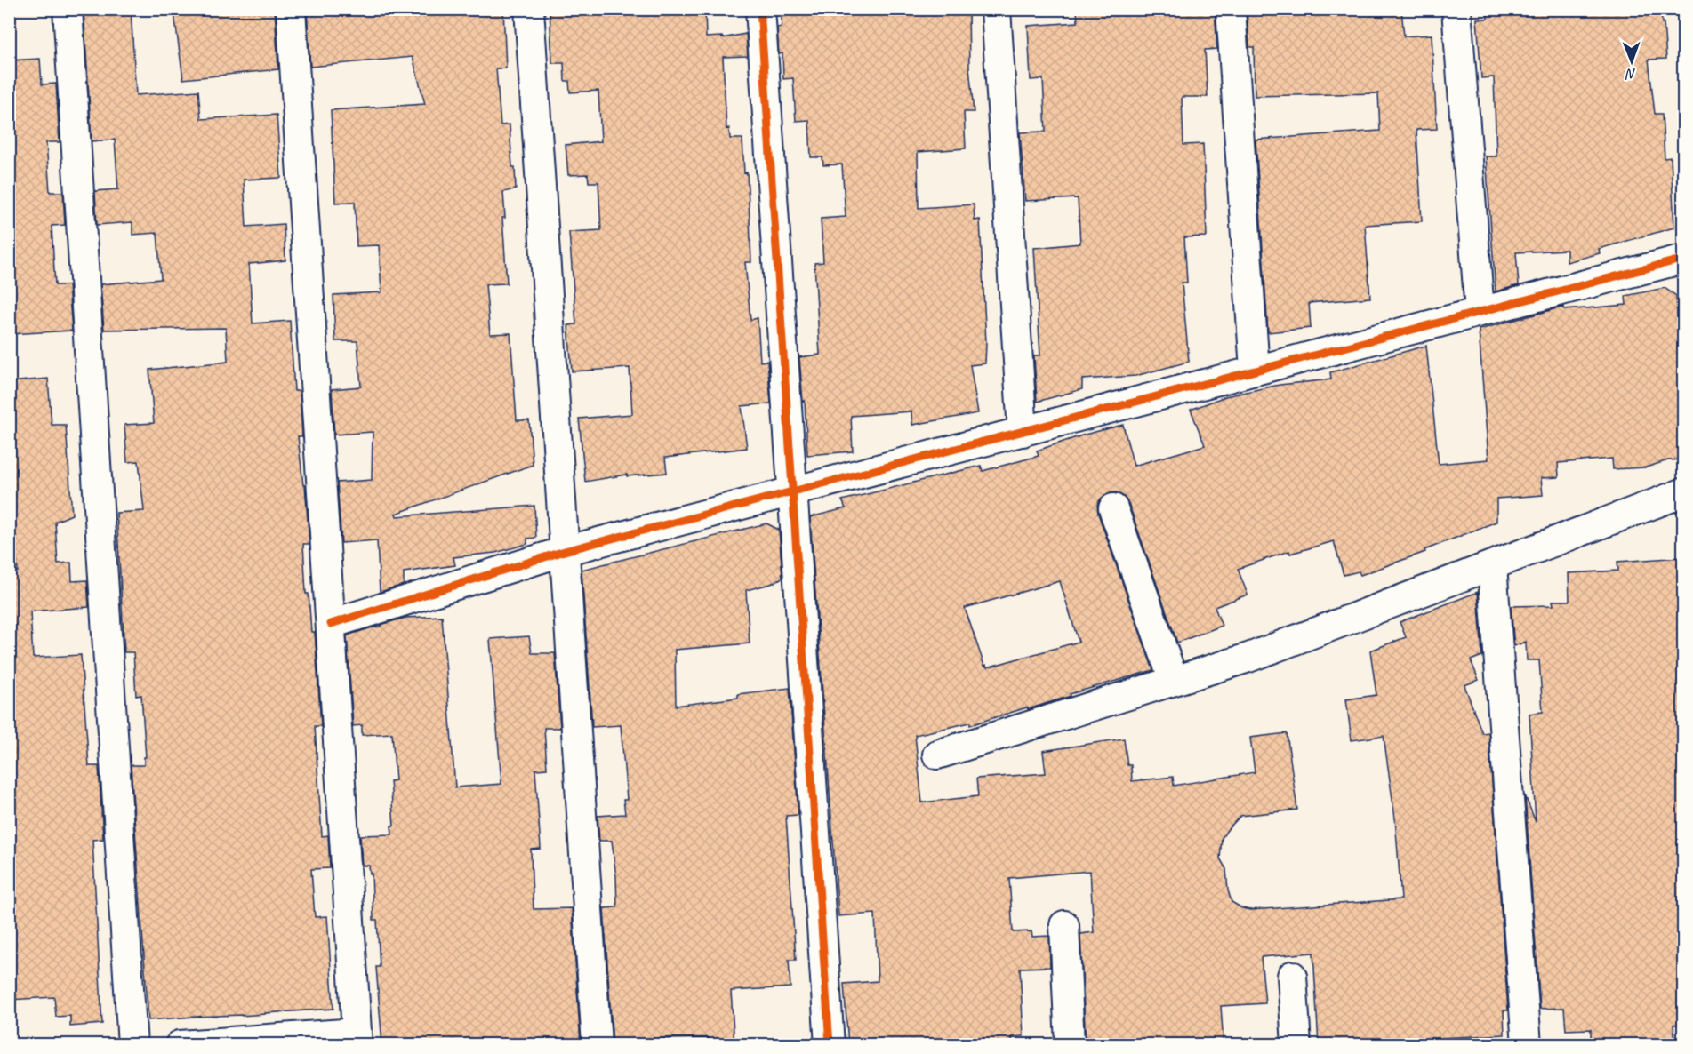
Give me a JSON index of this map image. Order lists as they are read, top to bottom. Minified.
{"north":"bottom"}
